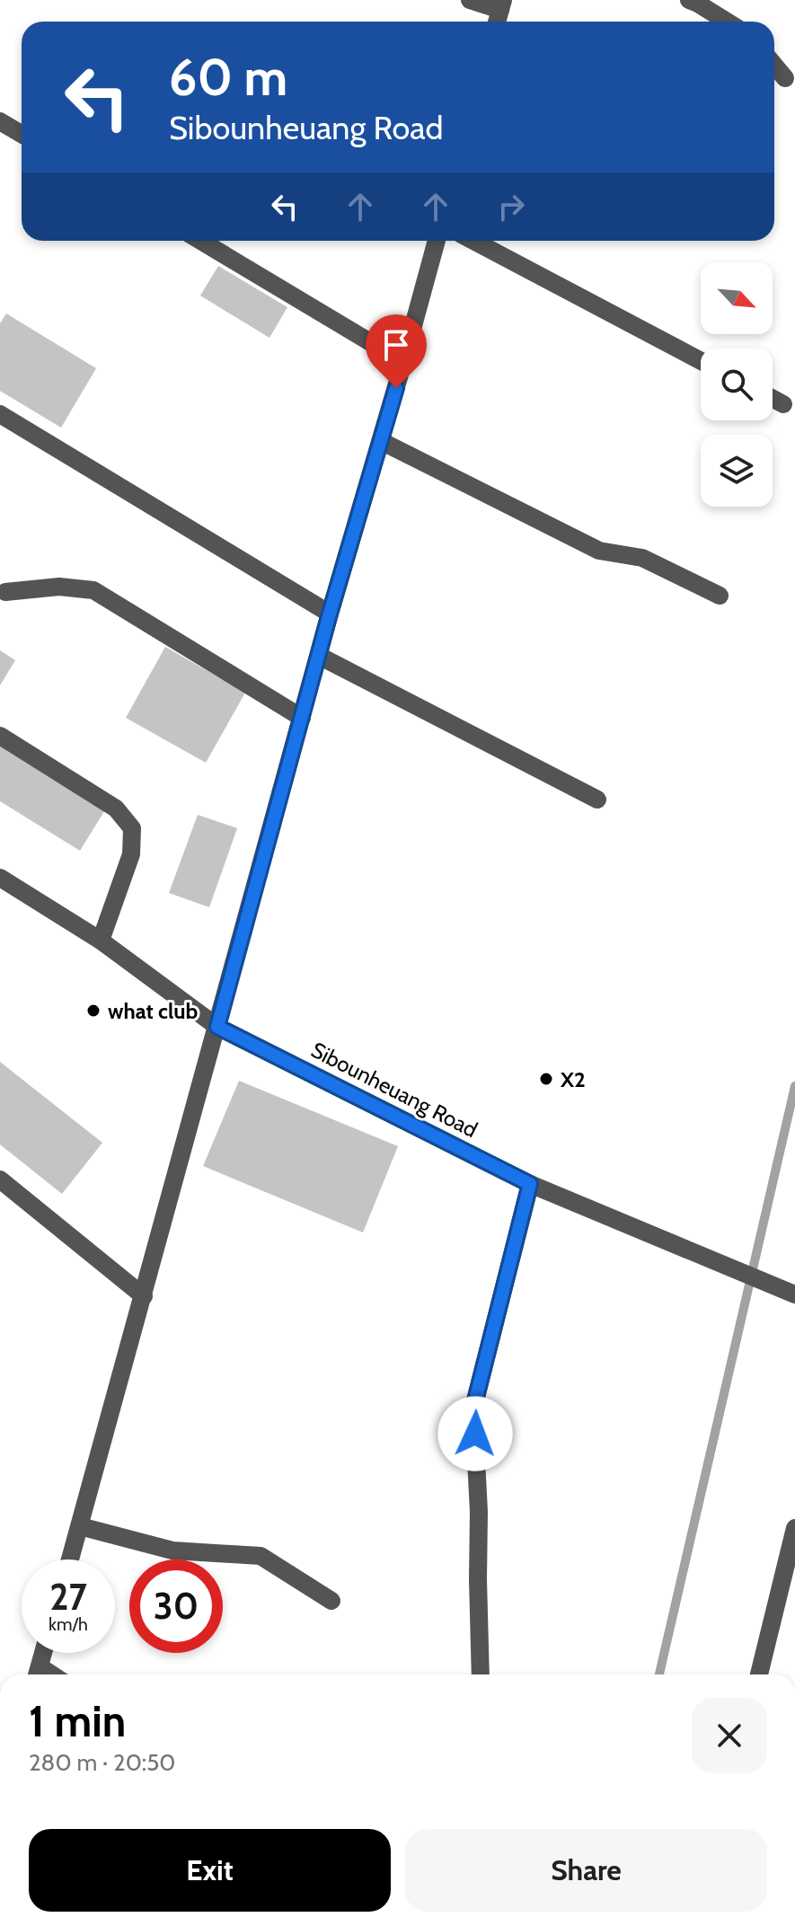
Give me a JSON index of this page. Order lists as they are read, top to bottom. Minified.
{"streets":{"street":["Sibounheuang Road"]},"places":["what club","X2"],"north":"bottom right","page":{"turn":["60 m","Sibounheuang Road"],"speed":"27 km/h","limit":"30","heading":["1 min","280 m · 20:50"],"buttons":["Exit","Share"]}}
